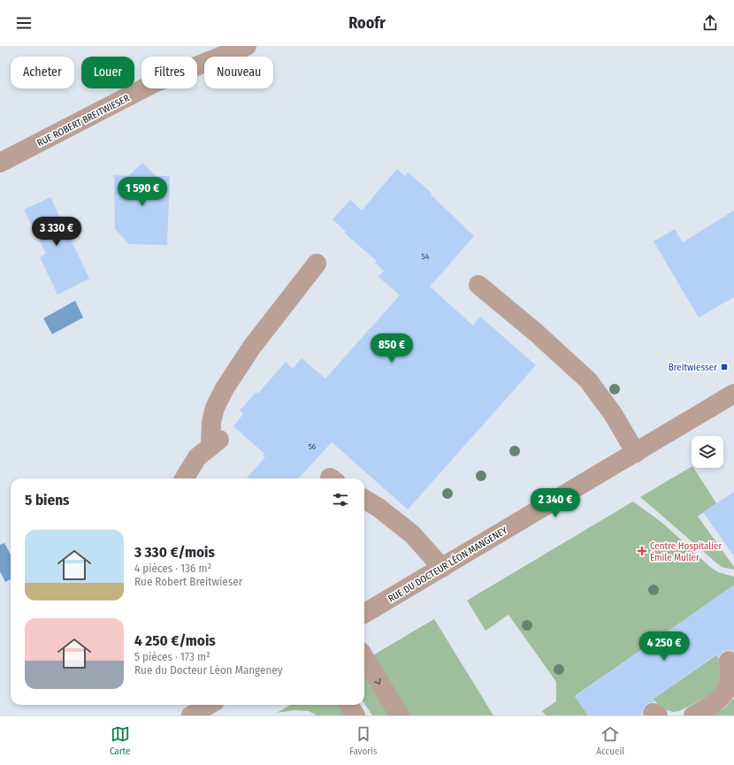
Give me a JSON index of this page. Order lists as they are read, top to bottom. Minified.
{"streets":{"street":["RUE ROBERT BREITWIESER","RUE DU DOCTEUR LÉON MANGENEY"]},"places":{"transit":["Breitwiesser"],"health":["Centre Hospitalier Émile Muller"]},"house_numbers":["54","56"],"page":{"header":"Roofr","chip":["Acheter","Louer","Filtres","Nouveau"],"price":["1 590 €","3 330 €","850 €","2 340 €","4 250 €"],"heading":"5 biens","list":[{"name":"3 330 €/mois","note":"4 pièces · 136 m² · Rue Robert Breitwieser"},{"name":"4 250 €/mois","note":"5 pièces · 173 m² · Rue du Docteur Léon Mangeney"}],"tabs":["Carte","Favoris","Accueil"]}}
